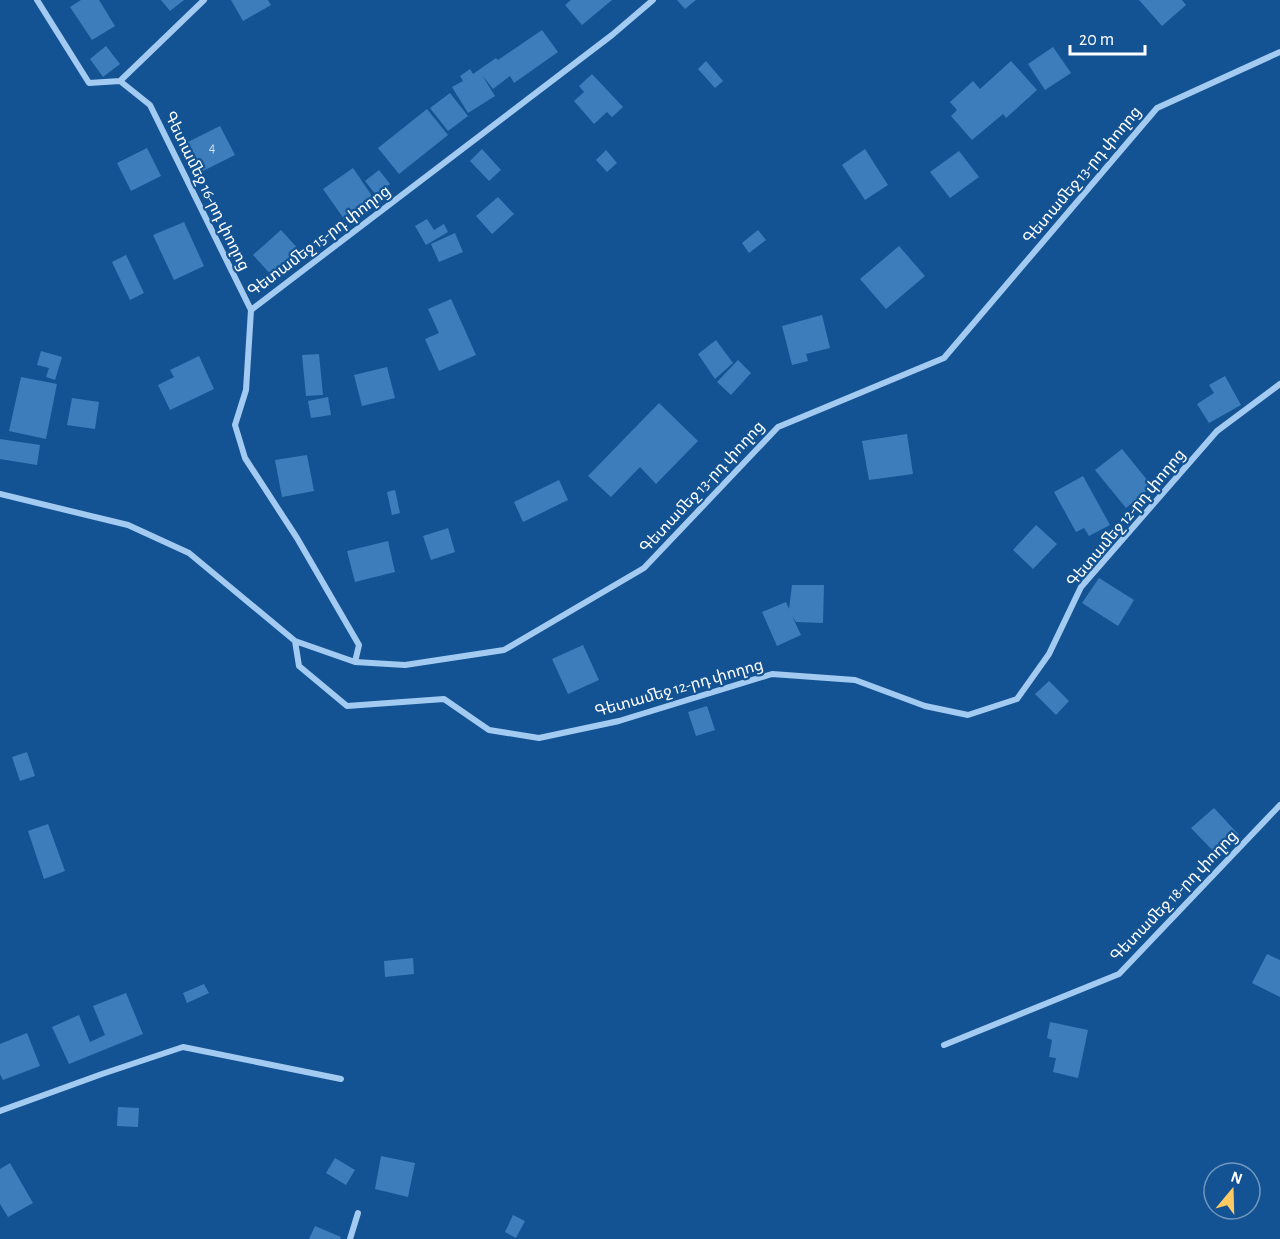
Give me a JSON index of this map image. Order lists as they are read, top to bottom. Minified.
{"streets":{"street":["Գետամեջ 13-րդ փողոց","Գետամեջ 16-րդ փողոց","Գետամեջ 15-րդ փողոց","Գետամեջ 12-րդ փողոց","Գետամեջ 18-րդ փողոց"]},"crossings":[["Գետամեջ 13-րդ փողոց","Գետամեջ 15-րդ փողոց"],["Գետամեջ 13-րդ փողոց","Գետամեջ 12-րդ փողոց"],["Գետամեջ 16-րդ փողոց","Գետամեջ 15-րդ փողոց"]],"house_numbers":["4"],"scale_bar":"20 m","north":"top"}
